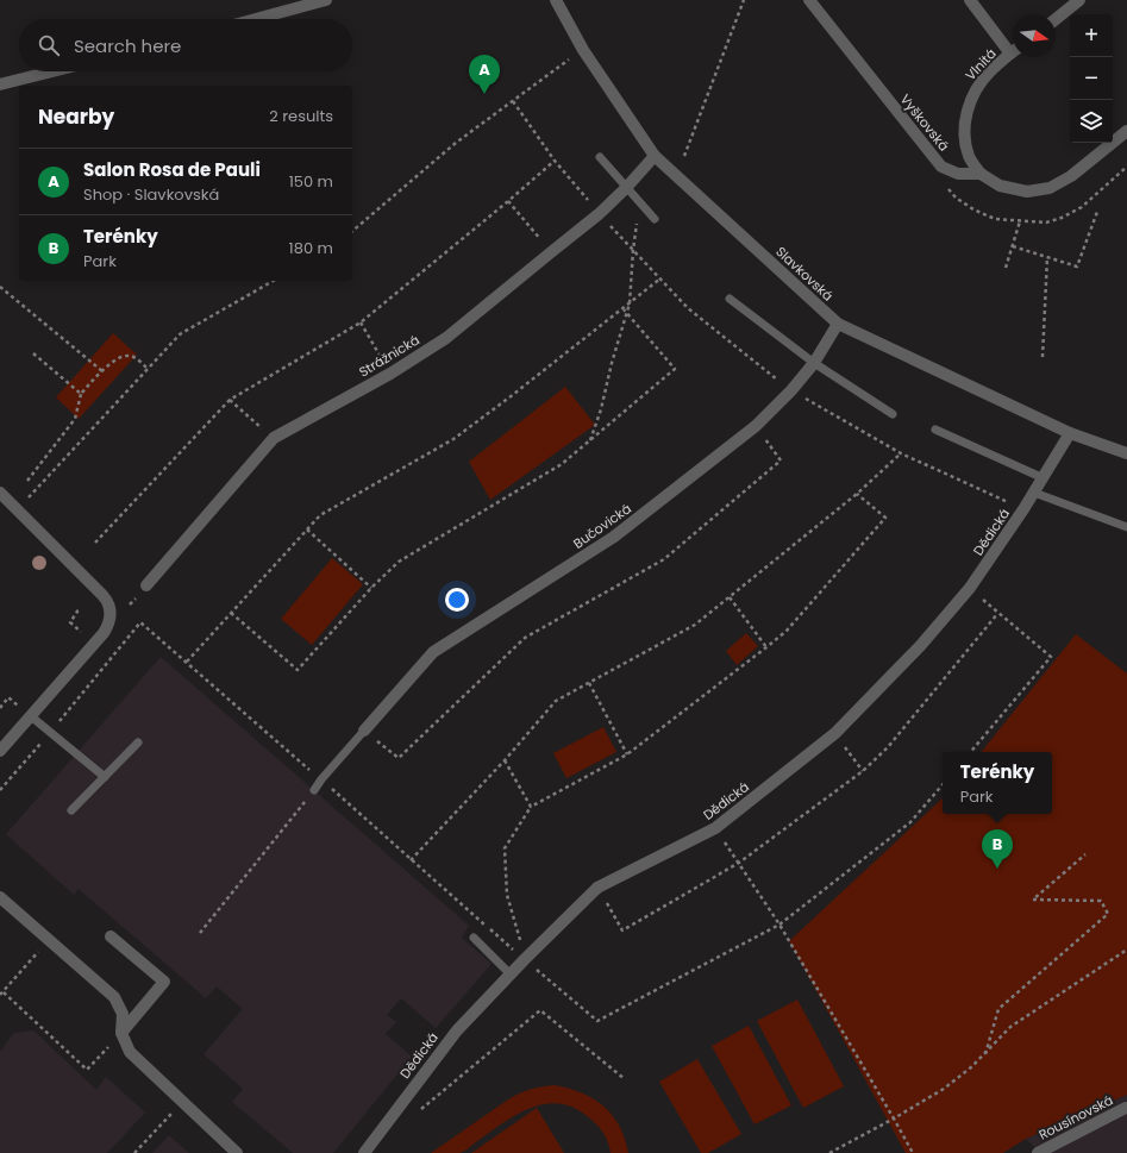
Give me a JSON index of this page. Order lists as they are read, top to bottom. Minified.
{"streets":{"street":["Vlnitá","Vyškovská","Slavkovská","Strážnická","Bučovická","Dědická","Rousínovská"]},"crossings":[["Vlnitá","Vyškovská"],["Slavkovská","Strážnická"],["Slavkovská","Bučovická"],["Slavkovská","Dědická"]],"north":"right","page":{"map_buttons":["+","−"],"search":"Search here","pins":["A","B"],"heading":["Nearby","2 results"],"list":[{"mark":"A","name":"Salon Rosa de Pauli","note":"Shop · Slavkovská","value":"150 m"},{"mark":"B","name":"Terénky","note":"Park","value":"180 m"}],"popup":["Terénky","Park"]}}
